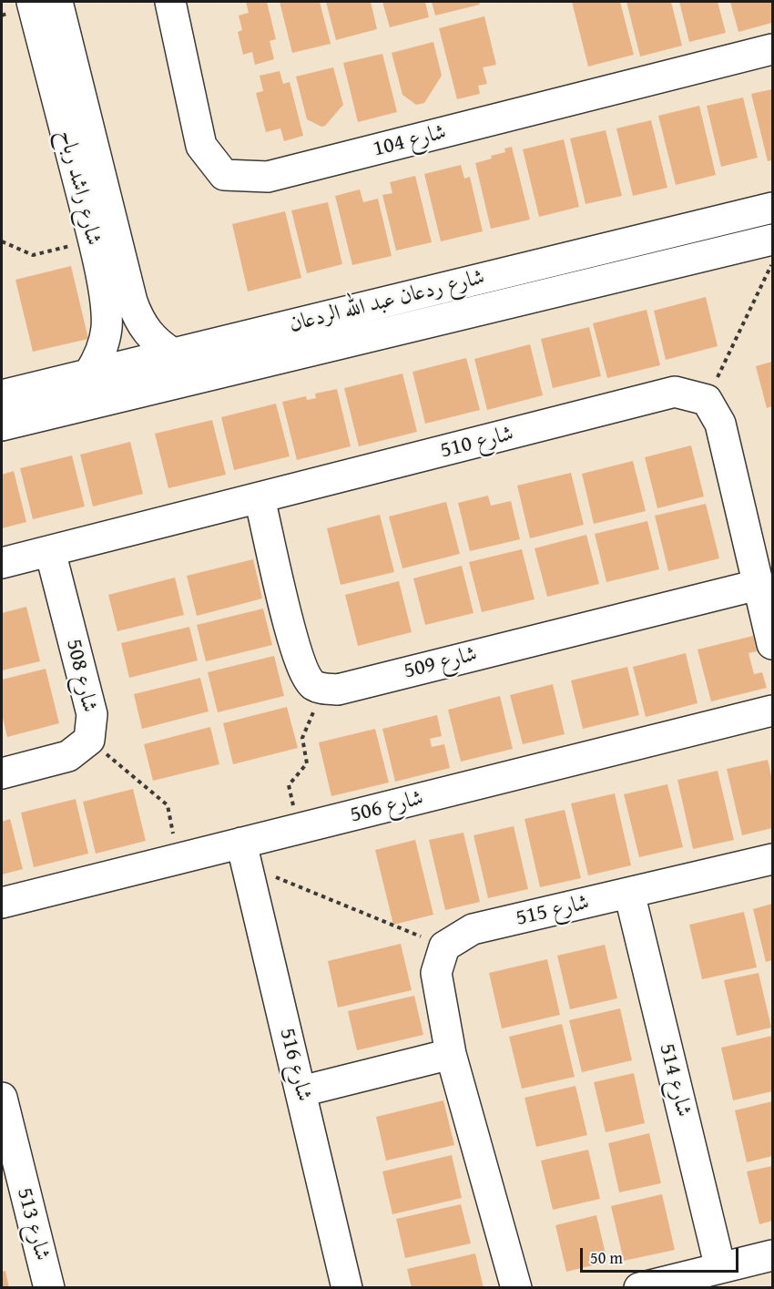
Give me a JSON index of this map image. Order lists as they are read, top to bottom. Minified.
{"streets":{"street":["شارع 104","شارع راشد رباح","شارع ردعان عبد الله الردعان","شارع 510","شارع 509","شارع 508","شارع 506","شارع 515","شارع 516","شارع 514","شارع 513"]},"crossings":[["شارع راشد رباح","شارع ردعان عبد الله الردعان"],["شارع 510","شارع 508"],["شارع 506","شارع 516"],["شارع 515","شارع 514"]],"scale_bar":"50 m"}
